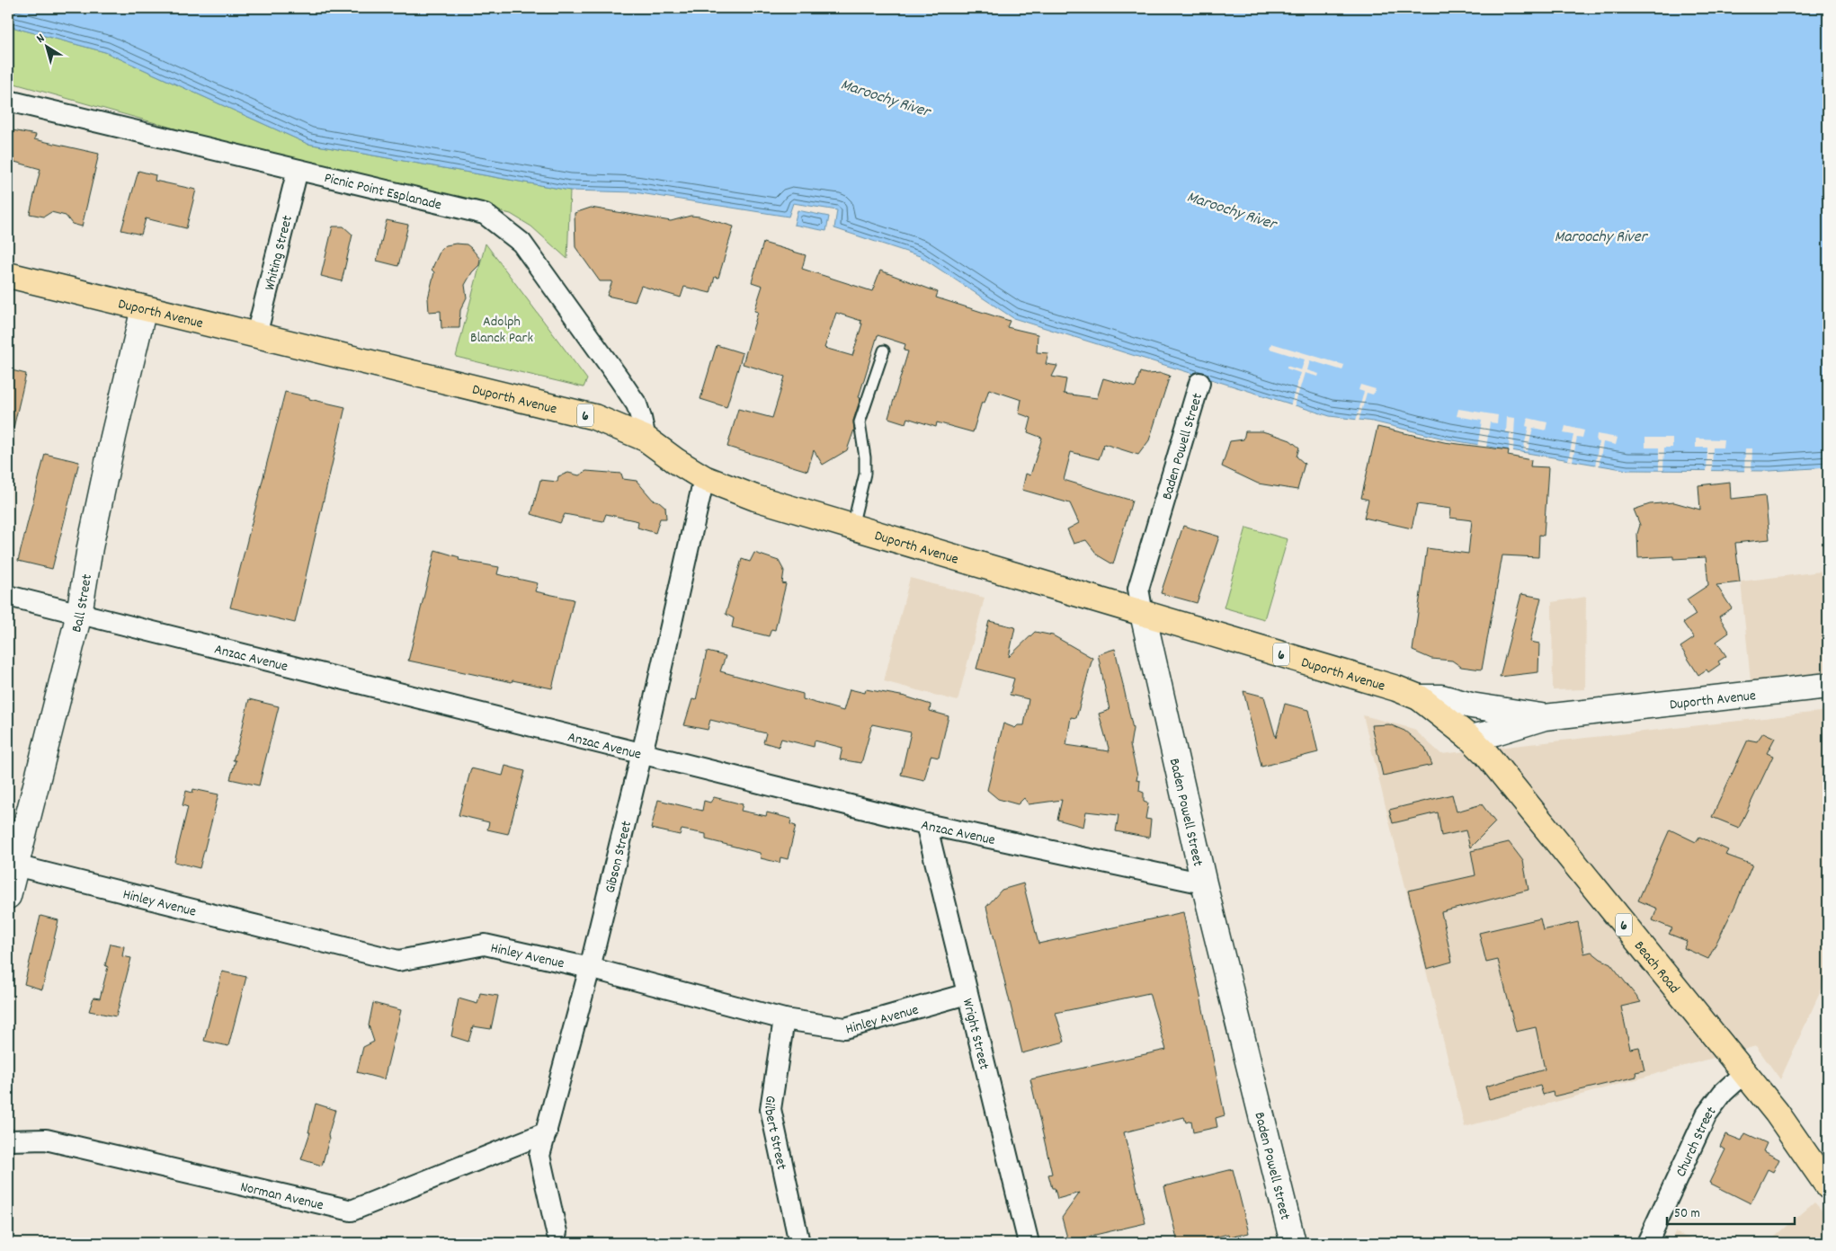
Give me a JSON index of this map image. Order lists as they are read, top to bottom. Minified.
{"streets":{"main road":["Duporth Avenue","6","Beach Road"],"street":["Picnic Point Esplanade","Whiting Street","Baden Powell Street","Ball Street","Anzac Avenue","Gibson Street","Hinley Avenue","Wright Street","Gilbert Street","Church Street","Norman Avenue"]},"crossings":[["Picnic Point Esplanade","Whiting Street"],["Picnic Point Esplanade","Duporth Avenue"],["Whiting Street","Duporth Avenue"],["Duporth Avenue","Baden Powell Street"],["Duporth Avenue","Ball Street"],["Duporth Avenue","Gibson Street"],["Duporth Avenue","Beach Road"],["Baden Powell Street","Anzac Avenue"],["Ball Street","Anzac Avenue"],["Ball Street","Hinley Avenue"],["Anzac Avenue","Gibson Street"],["Anzac Avenue","Wright Street"],["Gibson Street","Hinley Avenue"],["Gibson Street","Norman Avenue"],["Hinley Avenue","Wright Street"],["Hinley Avenue","Gilbert Street"],["Beach Road","Church Street"]],"water":["Maroochy River"],"parks":["Adolph Blanck Park"],"scale_bar":"50 m","north":"top left"}
